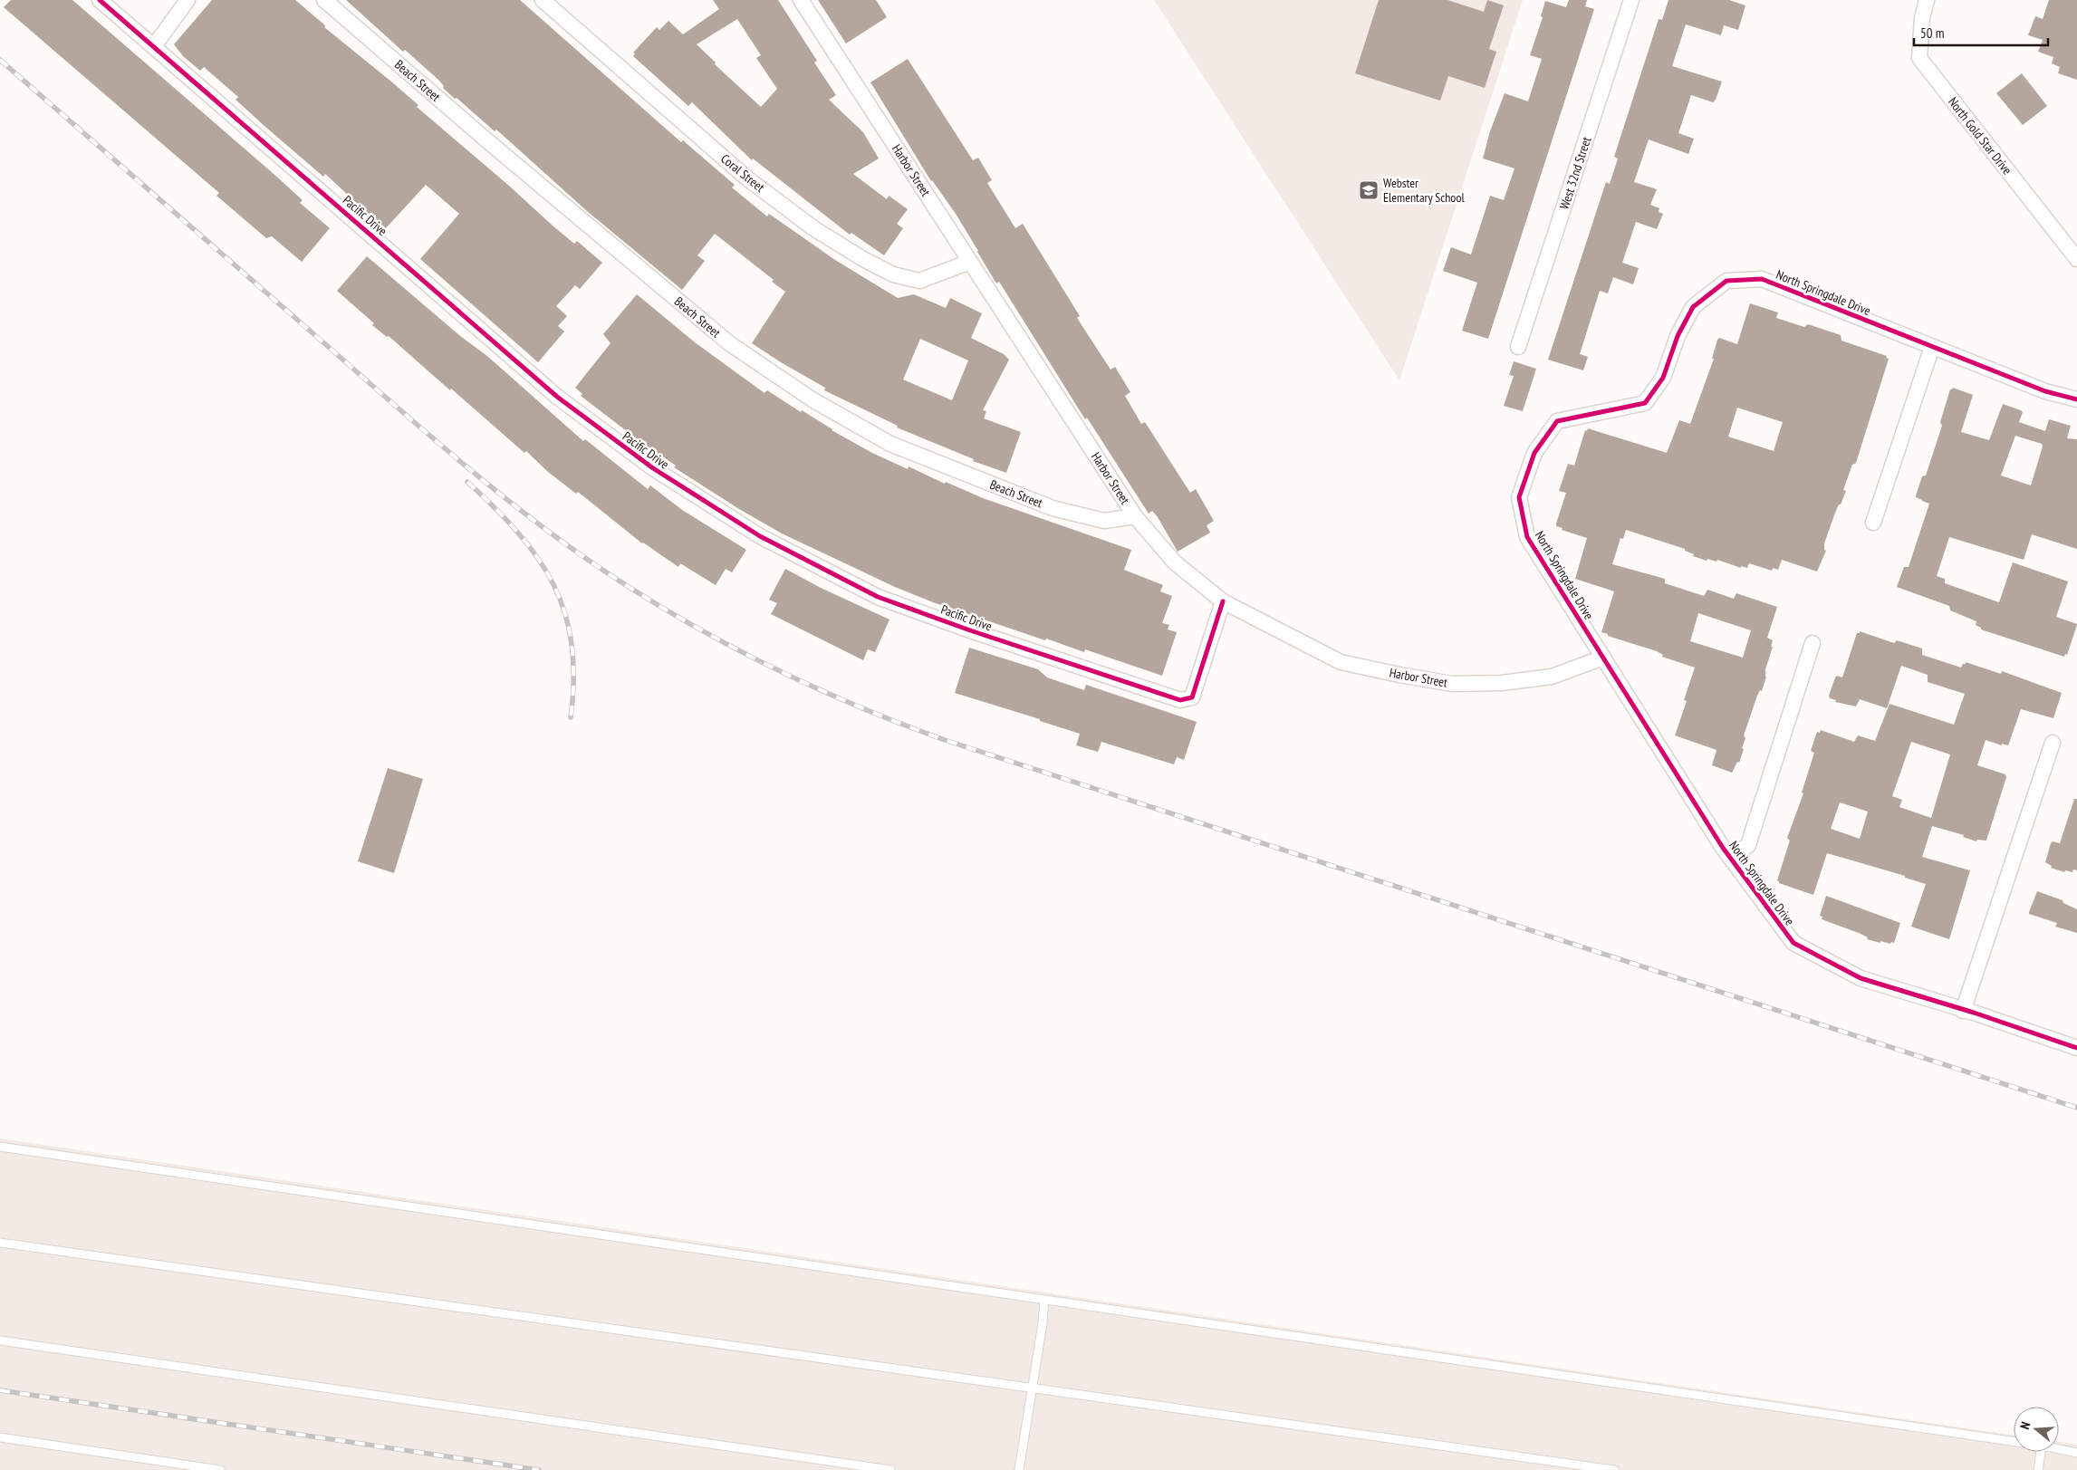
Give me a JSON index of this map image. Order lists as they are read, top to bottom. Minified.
{"streets":{"street":["Beach Street","North Gold Star Drive","Harbor Street","Coral Street","West 32nd Street","Pacific Drive","North Springdale Drive"]},"crossings":[["Beach Street","Harbor Street"],["Harbor Street","Coral Street"],["Harbor Street","Pacific Drive"],["Harbor Street","North Springdale Drive"]],"places":{"school or university":["Webster Elementary School"]},"scale_bar":"50 m","north":"left"}
